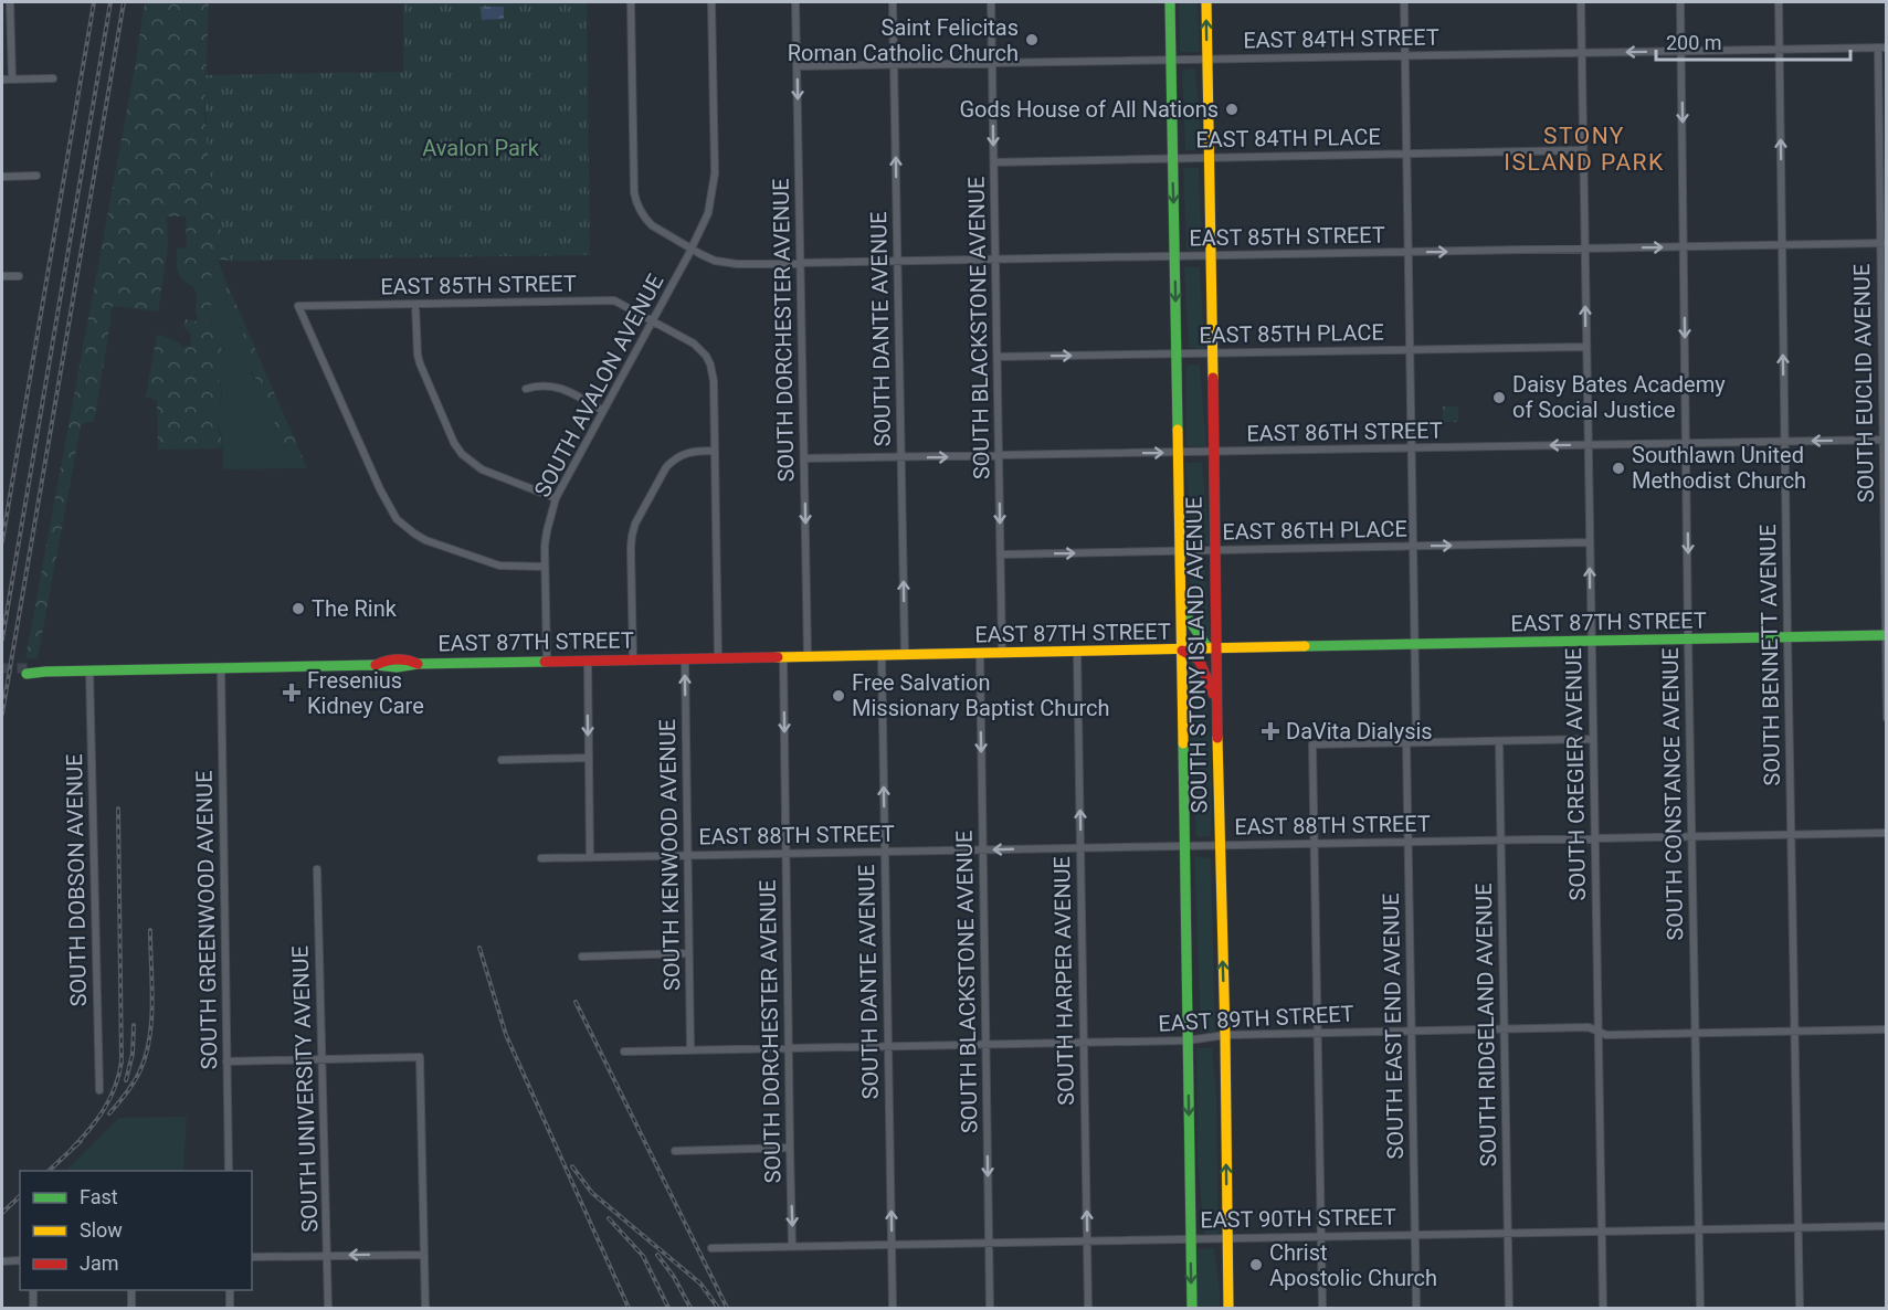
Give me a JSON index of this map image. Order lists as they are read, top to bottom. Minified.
{"streets":{"main road":["EAST 87TH STREET","SOUTH STONY ISLAND AVENUE"],"street":["EAST 84TH STREET","EAST 84TH PLACE","EAST 85TH STREET","SOUTH BLACKSTONE AVENUE","SOUTH DANTE AVENUE","SOUTH DORCHESTER AVENUE","EAST 85TH PLACE","SOUTH EUCLID AVENUE","SOUTH AVALON AVENUE","EAST 86TH STREET","EAST 86TH PLACE","SOUTH BENNETT AVENUE","SOUTH CREGIER AVENUE","SOUTH CONSTANCE AVENUE","EAST 88TH STREET","SOUTH KENWOOD AVENUE","SOUTH DOBSON AVENUE","SOUTH GREENWOOD AVENUE","SOUTH HARPER AVENUE","EAST 89TH STREET","SOUTH RIDGELAND AVENUE","SOUTH EAST END AVENUE","SOUTH UNIVERSITY AVENUE","EAST 90TH STREET"]},"crossings":[["EAST 84TH STREET","SOUTH BLACKSTONE AVENUE"],["EAST 84TH STREET","SOUTH DANTE AVENUE"],["EAST 84TH STREET","SOUTH DORCHESTER AVENUE"],["EAST 84TH STREET","SOUTH EUCLID AVENUE"],["EAST 84TH STREET","SOUTH STONY ISLAND AVENUE"],["EAST 84TH STREET","SOUTH BENNETT AVENUE"],["EAST 84TH STREET","SOUTH CREGIER AVENUE"],["EAST 84TH STREET","SOUTH CONSTANCE AVENUE"],["EAST 84TH PLACE","SOUTH BLACKSTONE AVENUE"],["EAST 84TH PLACE","SOUTH STONY ISLAND AVENUE"],["EAST 84TH PLACE","SOUTH CREGIER AVENUE"],["EAST 85TH STREET","SOUTH BLACKSTONE AVENUE"],["EAST 85TH STREET","SOUTH DANTE AVENUE"],["EAST 85TH STREET","SOUTH DORCHESTER AVENUE"],["EAST 85TH STREET","SOUTH EUCLID AVENUE"],["EAST 85TH STREET","SOUTH AVALON AVENUE"],["EAST 85TH STREET","SOUTH STONY ISLAND AVENUE"],["EAST 85TH STREET","SOUTH BENNETT AVENUE"],["EAST 85TH STREET","SOUTH CREGIER AVENUE"],["EAST 85TH STREET","SOUTH CONSTANCE AVENUE"],["SOUTH BLACKSTONE AVENUE","EAST 85TH PLACE"],["SOUTH BLACKSTONE AVENUE","EAST 86TH STREET"],["SOUTH BLACKSTONE AVENUE","EAST 86TH PLACE"],["SOUTH BLACKSTONE AVENUE","EAST 87TH STREET"],["SOUTH BLACKSTONE AVENUE","EAST 88TH STREET"],["SOUTH BLACKSTONE AVENUE","EAST 89TH STREET"],["SOUTH BLACKSTONE AVENUE","EAST 90TH STREET"],["SOUTH DANTE AVENUE","EAST 86TH STREET"],["SOUTH DANTE AVENUE","EAST 87TH STREET"],["SOUTH DANTE AVENUE","EAST 88TH STREET"],["SOUTH DANTE AVENUE","EAST 89TH STREET"],["SOUTH DANTE AVENUE","EAST 90TH STREET"],["SOUTH DORCHESTER AVENUE","EAST 86TH STREET"],["SOUTH DORCHESTER AVENUE","EAST 87TH STREET"],["SOUTH DORCHESTER AVENUE","EAST 88TH STREET"],["SOUTH DORCHESTER AVENUE","EAST 89TH STREET"],["SOUTH DORCHESTER AVENUE","EAST 90TH STREET"],["EAST 85TH PLACE","SOUTH STONY ISLAND AVENUE"],["EAST 85TH PLACE","SOUTH CREGIER AVENUE"],["SOUTH EUCLID AVENUE","EAST 86TH STREET"],["SOUTH EUCLID AVENUE","EAST 87TH STREET"],["SOUTH AVALON AVENUE","EAST 87TH STREET"],["EAST 86TH STREET","SOUTH STONY ISLAND AVENUE"],["EAST 86TH STREET","SOUTH BENNETT AVENUE"],["EAST 86TH STREET","SOUTH CREGIER AVENUE"],["EAST 86TH STREET","SOUTH CONSTANCE AVENUE"],["EAST 86TH PLACE","SOUTH STONY ISLAND AVENUE"],["EAST 86TH PLACE","SOUTH CREGIER AVENUE"],["EAST 87TH STREET","SOUTH STONY ISLAND AVENUE"],["EAST 87TH STREET","SOUTH BENNETT AVENUE"],["EAST 87TH STREET","SOUTH CREGIER AVENUE"],["EAST 87TH STREET","SOUTH CONSTANCE AVENUE"],["EAST 87TH STREET","SOUTH KENWOOD AVENUE"],["EAST 87TH STREET","SOUTH DOBSON AVENUE"],["EAST 87TH STREET","SOUTH GREENWOOD AVENUE"],["EAST 87TH STREET","SOUTH HARPER AVENUE"],["SOUTH STONY ISLAND AVENUE","EAST 88TH STREET"],["SOUTH STONY ISLAND AVENUE","EAST 89TH STREET"],["SOUTH STONY ISLAND AVENUE","EAST 90TH STREET"],["SOUTH BENNETT AVENUE","EAST 88TH STREET"],["SOUTH BENNETT AVENUE","EAST 89TH STREET"],["SOUTH BENNETT AVENUE","EAST 90TH STREET"],["SOUTH CREGIER AVENUE","EAST 88TH STREET"],["SOUTH CREGIER AVENUE","EAST 89TH STREET"],["SOUTH CREGIER AVENUE","EAST 90TH STREET"],["SOUTH CONSTANCE AVENUE","EAST 88TH STREET"],["SOUTH CONSTANCE AVENUE","EAST 89TH STREET"],["SOUTH CONSTANCE AVENUE","EAST 90TH STREET"],["EAST 88TH STREET","SOUTH KENWOOD AVENUE"],["EAST 88TH STREET","SOUTH HARPER AVENUE"],["EAST 88TH STREET","SOUTH RIDGELAND AVENUE"],["EAST 88TH STREET","SOUTH EAST END AVENUE"],["SOUTH KENWOOD AVENUE","EAST 89TH STREET"],["SOUTH HARPER AVENUE","EAST 89TH STREET"],["SOUTH HARPER AVENUE","EAST 90TH STREET"],["EAST 89TH STREET","SOUTH RIDGELAND AVENUE"],["EAST 89TH STREET","SOUTH EAST END AVENUE"],["SOUTH RIDGELAND AVENUE","EAST 90TH STREET"],["SOUTH EAST END AVENUE","EAST 90TH STREET"]],"one_way":["SOUTH BLACKSTONE AVENUE","SOUTH DANTE AVENUE","SOUTH DORCHESTER AVENUE","EAST 86TH PLACE","SOUTH CONSTANCE AVENUE","SOUTH KENWOOD AVENUE","SOUTH HARPER AVENUE"],"districts":["STONY ISLAND PARK"],"parks":["Avalon Park"],"places":{"other":["Saint Felicitas Roman Catholic Church","Gods House of All Nations","Daisy Bates Academy of Social Justice","Southlawn United Methodist Church","The Rink","Free Salvation Missionary Baptist Church","Christ Apostolic Church"],"health":["Fresenius Kidney Care","DaVita Dialysis"]},"legend":["Fast","Slow","Jam"],"scale_bar":"200 m"}
